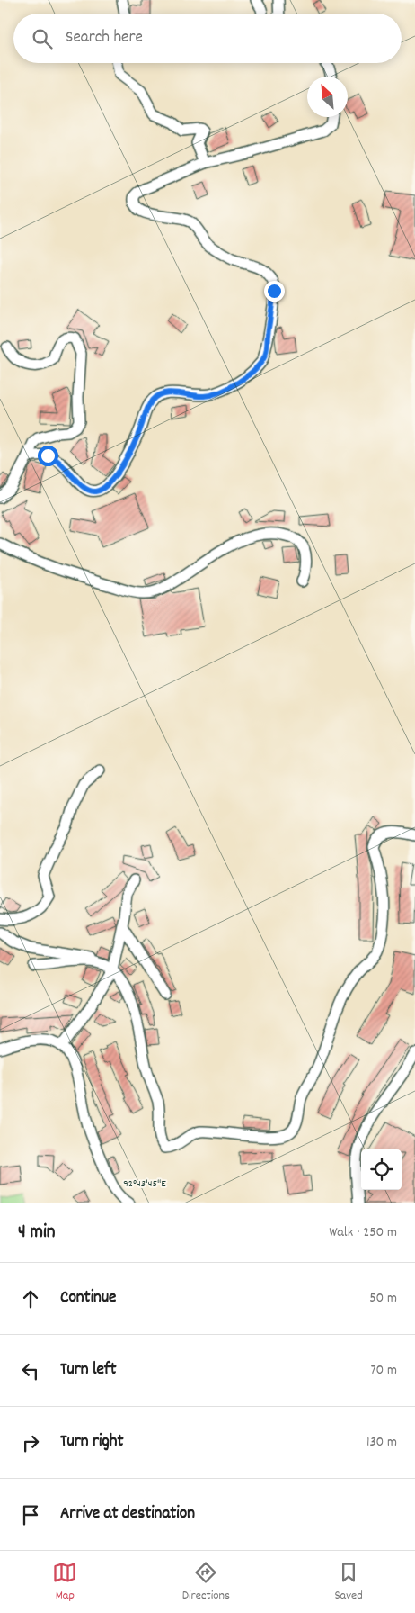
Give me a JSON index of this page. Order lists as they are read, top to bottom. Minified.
{"north":"top left","page":{"search":"Search here","heading":["4 min","Walk · 250 m"],"list":[["Continue","50 m"],["Turn left","70 m"],["Turn right","130 m"],"Arrive at destination"],"nav":["Map","Directions","Saved"]},"coordinates":["92°43'45\"E"]}
